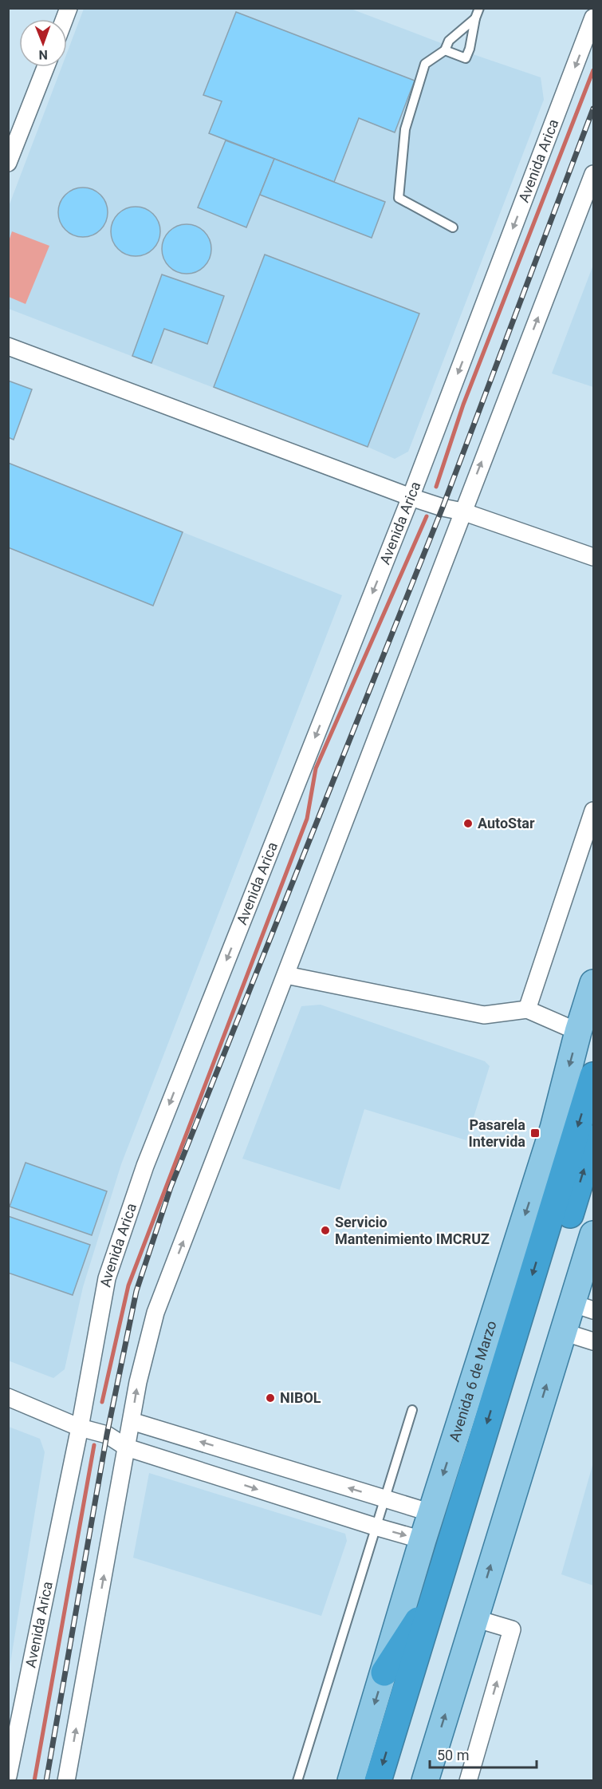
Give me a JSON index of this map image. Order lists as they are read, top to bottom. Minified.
{"streets":{"highway":["Avenida 6 de Marzo"],"street":["Avenida Arica"]},"places":{"other":["AutoStar","Servicio Mantenimiento IMCRUZ","NIBOL"],"transit":["Pasarela Intervida"]},"scale_bar":"50 m","north":"bottom"}
